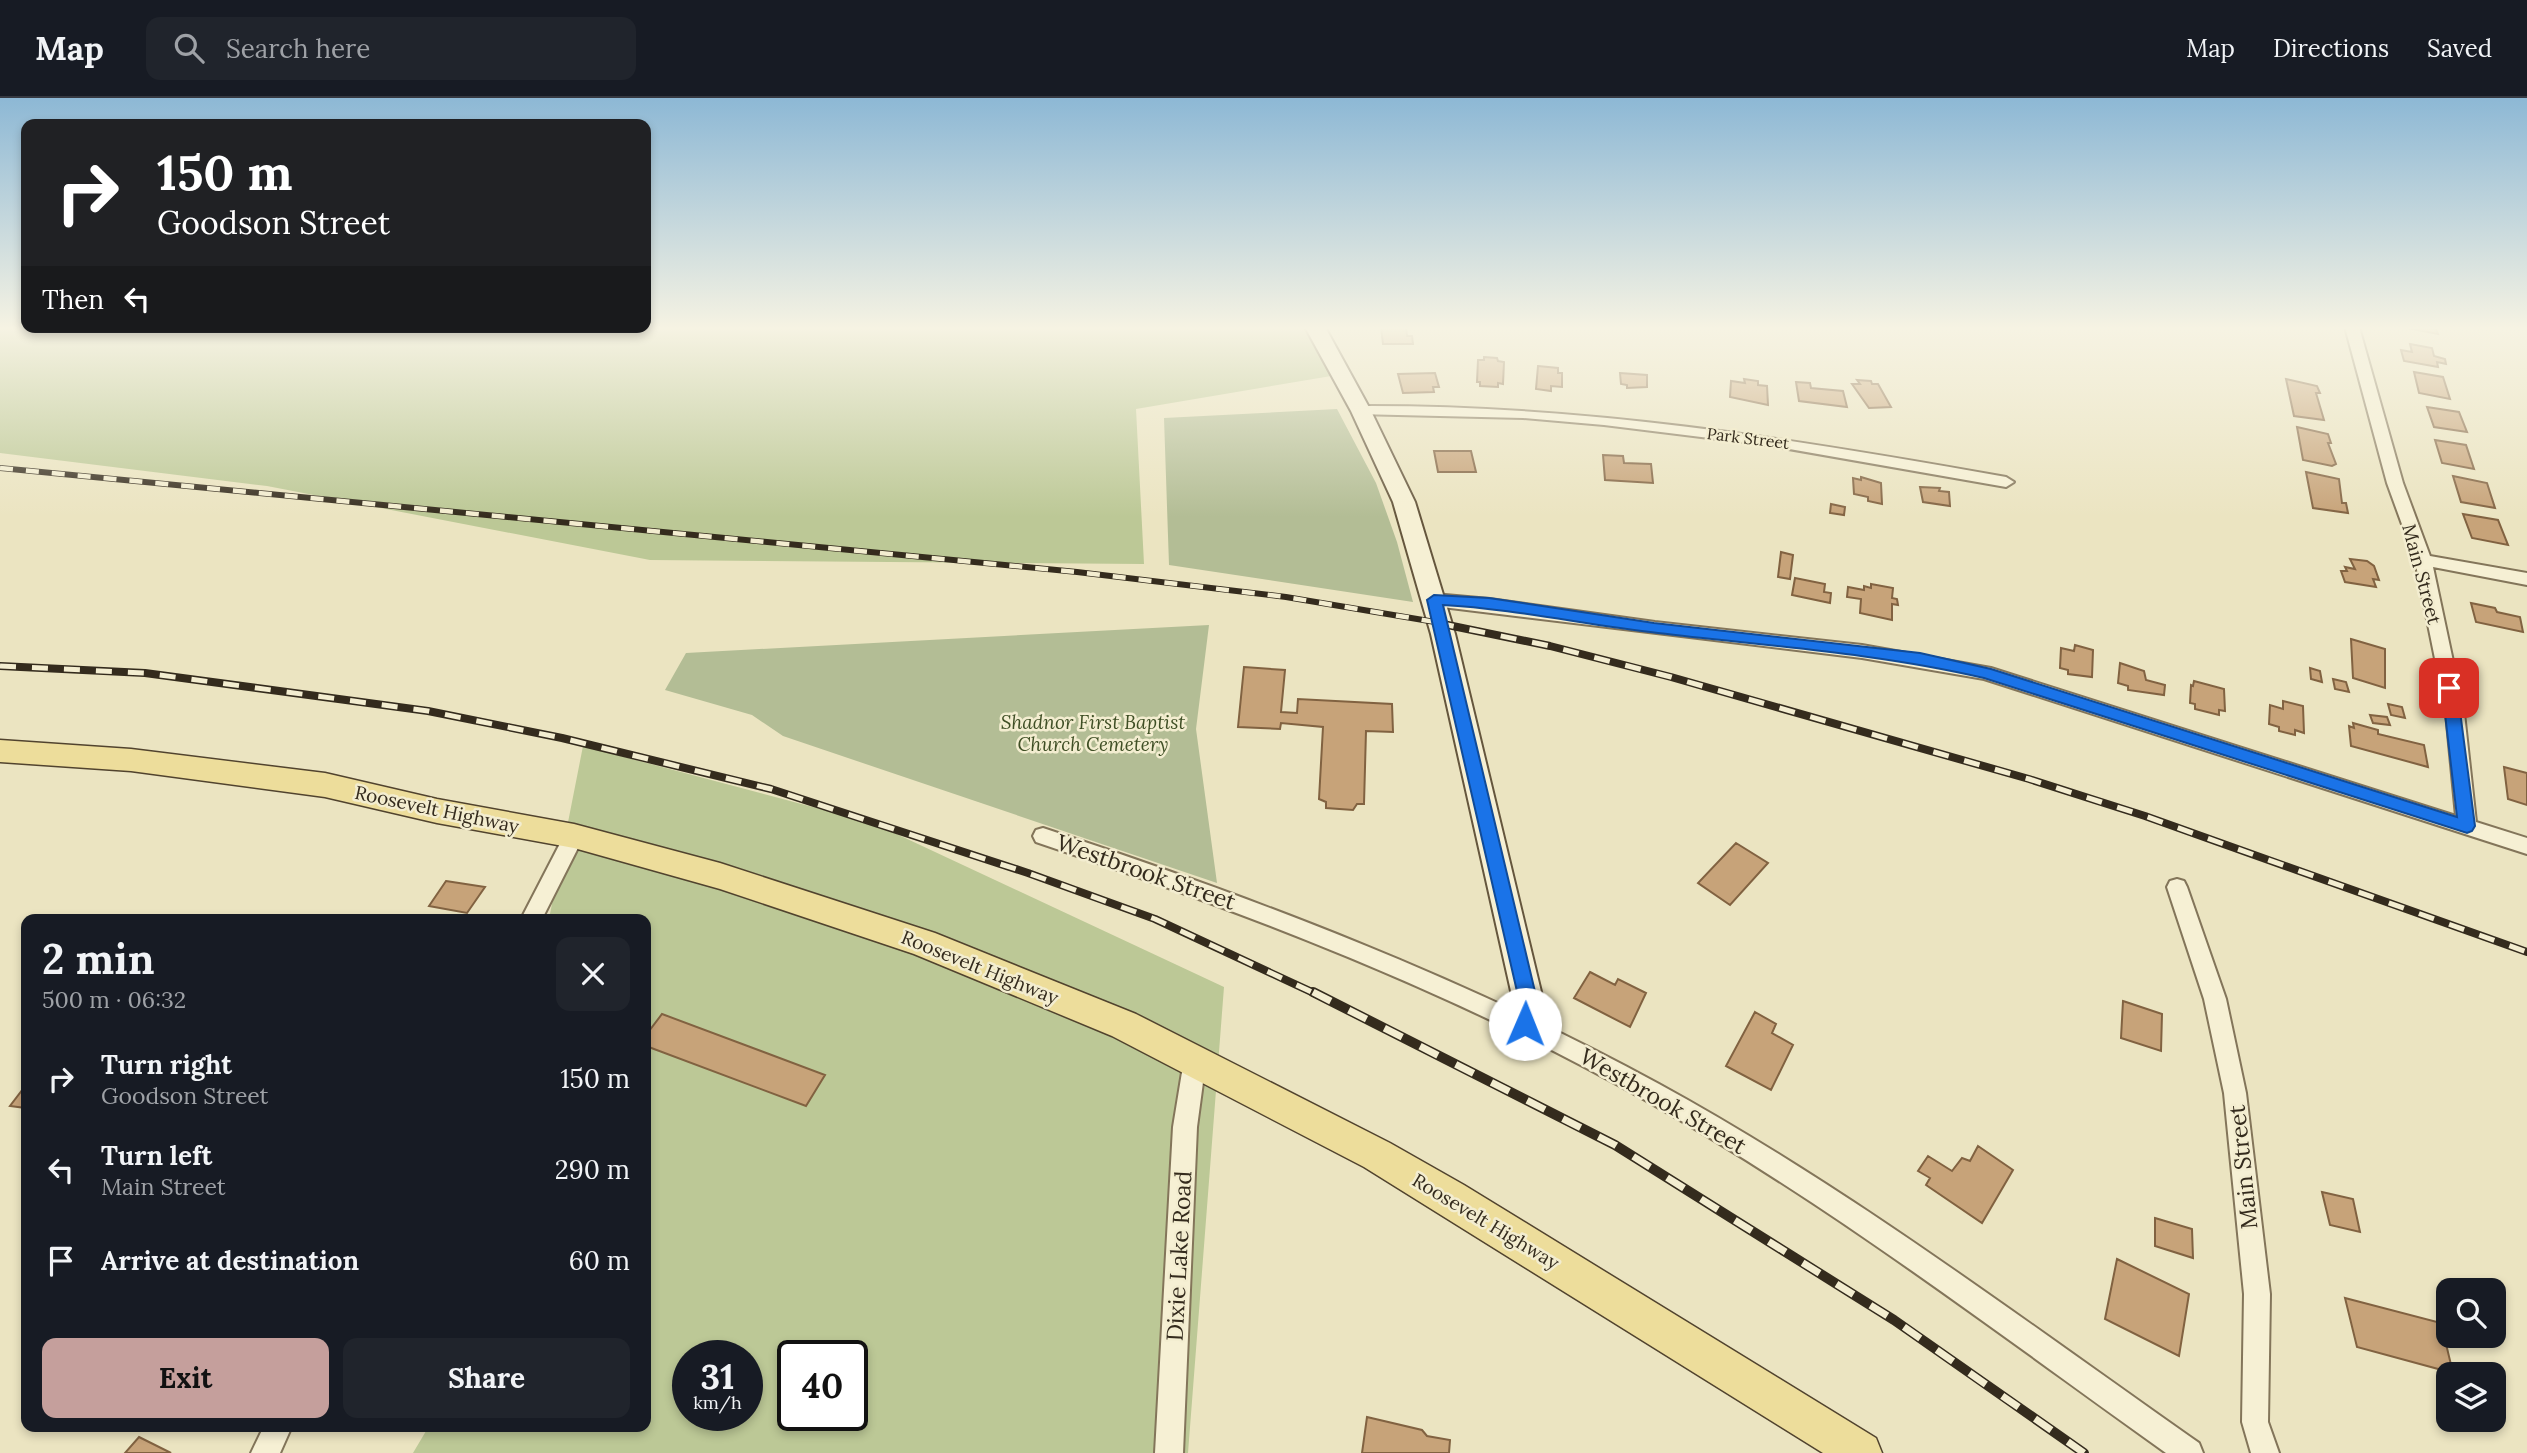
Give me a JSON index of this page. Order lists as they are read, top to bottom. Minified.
{"streets":{"main road":["Roosevelt Highway"],"street":["Park Street","Main Street","Westbrook Street","Dixie Lake Road"]},"crossings":[["Roosevelt Highway","Dixie Lake Road"]],"parks":["Shadnor First Baptist Church Cemetery"],"page":{"header":"Map","search":"Search here","nav":["Map","Directions","Saved"],"turn":["150 m","Goodson Street"],"then":"Then","heading":["2 min","500 m · 06:32"],"list":[{"name":"Turn right","note":"Goodson Street","value":"150 m"},{"name":"Turn left","note":"Main Street","value":"290 m"},{"name":"Arrive at destination","value":"60 m"}],"buttons":["Exit","Share"],"speed":"31 km/h","limit":"40"}}
